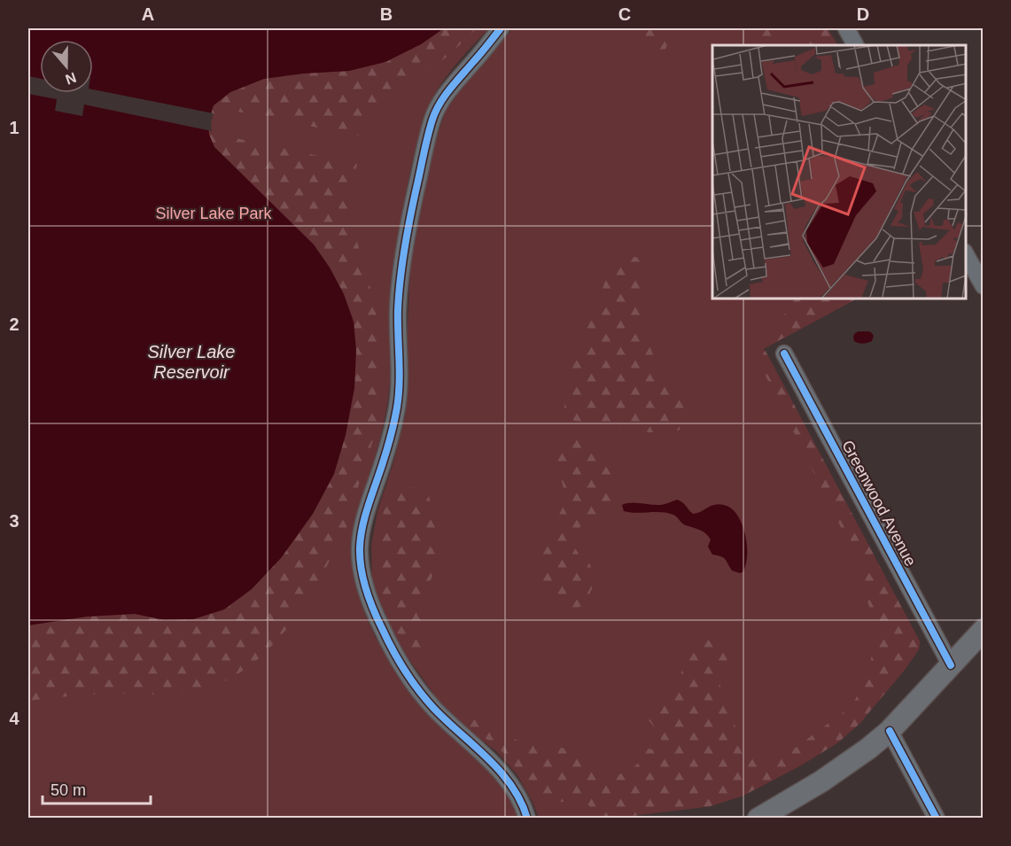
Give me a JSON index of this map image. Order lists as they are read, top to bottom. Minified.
{"streets":{"street":["Greenwood Avenue"]},"water":["Silver Lake Reservoir"],"parks":["Silver Lake Park"],"scale_bar":"50 m","north":"bottom","grid":{"columns":["A","B","C","D"],"rows":["1","2","3","4"]}}
